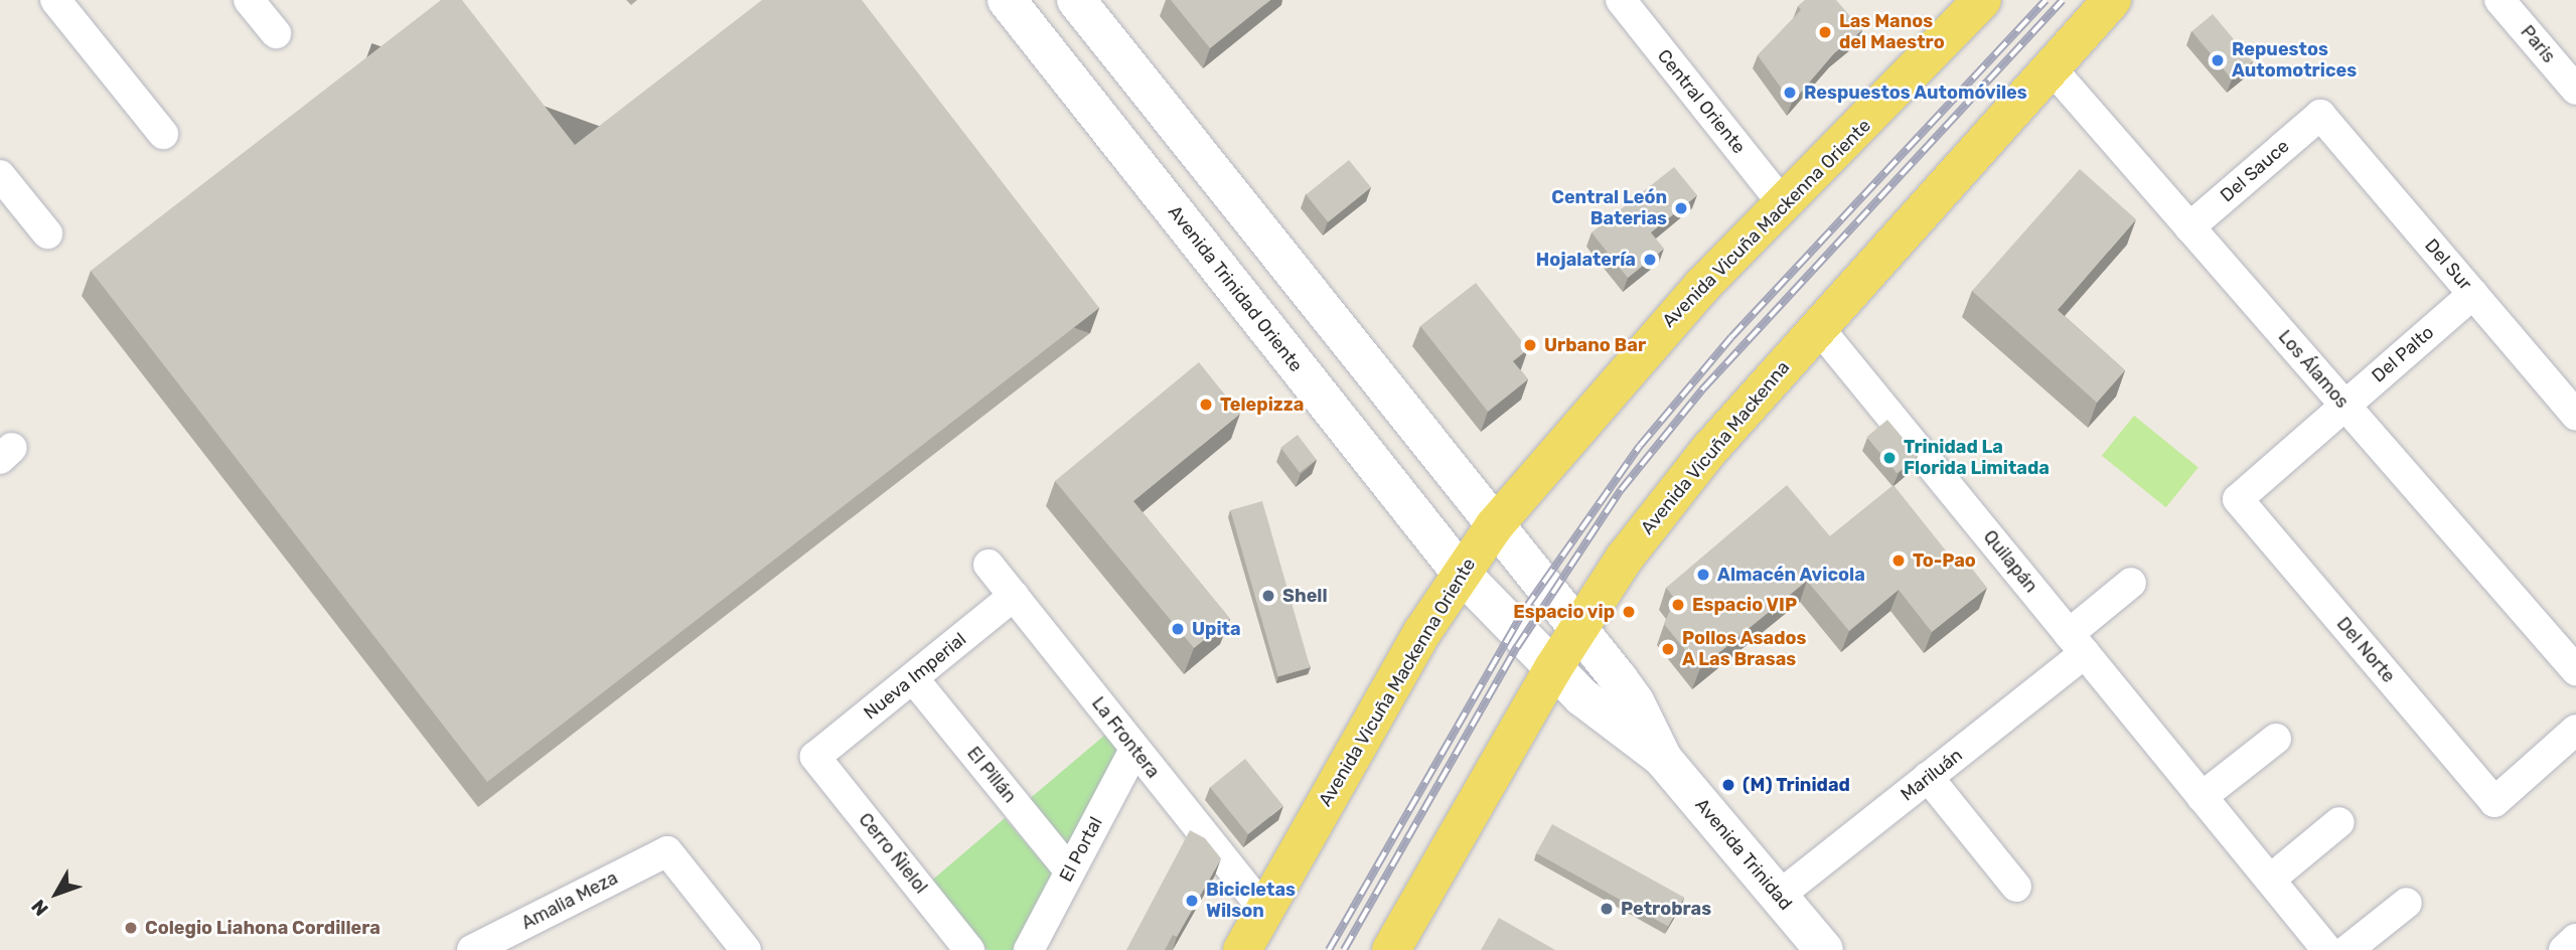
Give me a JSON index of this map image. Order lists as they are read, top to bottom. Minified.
{"streets":{"main road":["Avenida Vicuña Mackenna Oriente","Avenida Trinidad Oriente","Avenida Vicuña Mackenna","Avenida Trinidad"],"street":["Paris","Central Oriente","Del Sauce","Del Sur","Del Palto","Los Álamos","Quilapán","Del Norte","Nueva Imperial","La Frontera","El Pillán","Mariluán","El Portal","Cerro Ñielol","Amalia Meza"]},"crossings":[["Central Oriente","Avenida Vicuña Mackenna Oriente"],["Del Sauce","Del Sur"],["Del Sauce","Los Álamos"],["Avenida Vicuña Mackenna Oriente","Avenida Trinidad Oriente"],["Avenida Vicuña Mackenna Oriente","La Frontera"],["Del Sur","Del Palto"],["Avenida Trinidad Oriente","Avenida Vicuña Mackenna"],["Avenida Trinidad Oriente","Avenida Trinidad"],["Del Palto","Los Álamos"],["Del Palto","Del Norte"],["Los Álamos","Avenida Vicuña Mackenna"],["Avenida Vicuña Mackenna","Quilapán"],["Avenida Vicuña Mackenna","Avenida Trinidad"],["Quilapán","Mariluán"],["Nueva Imperial","La Frontera"],["Nueva Imperial","El Pillán"],["Nueva Imperial","Cerro Ñielol"],["La Frontera","El Portal"],["El Pillán","El Portal"],["Mariluán","Avenida Trinidad"]],"places":["Las Manos del Maestro","Repuestos Automotrices","Respuestos Automóviles","Central León Baterias","Hojalatería","Urbano Bar","Telepizza","Trinidad La Florida Limitada","To-Pao","Almacén Avicola","Shell","Espacio VIP","Espacio vip","Upita","Pollos Asados A Las Brasas","(M) Trinidad","Bicicletas Wilson","Petrobras","Colegio Liahona Cordillera"],"north":"bottom left"}
